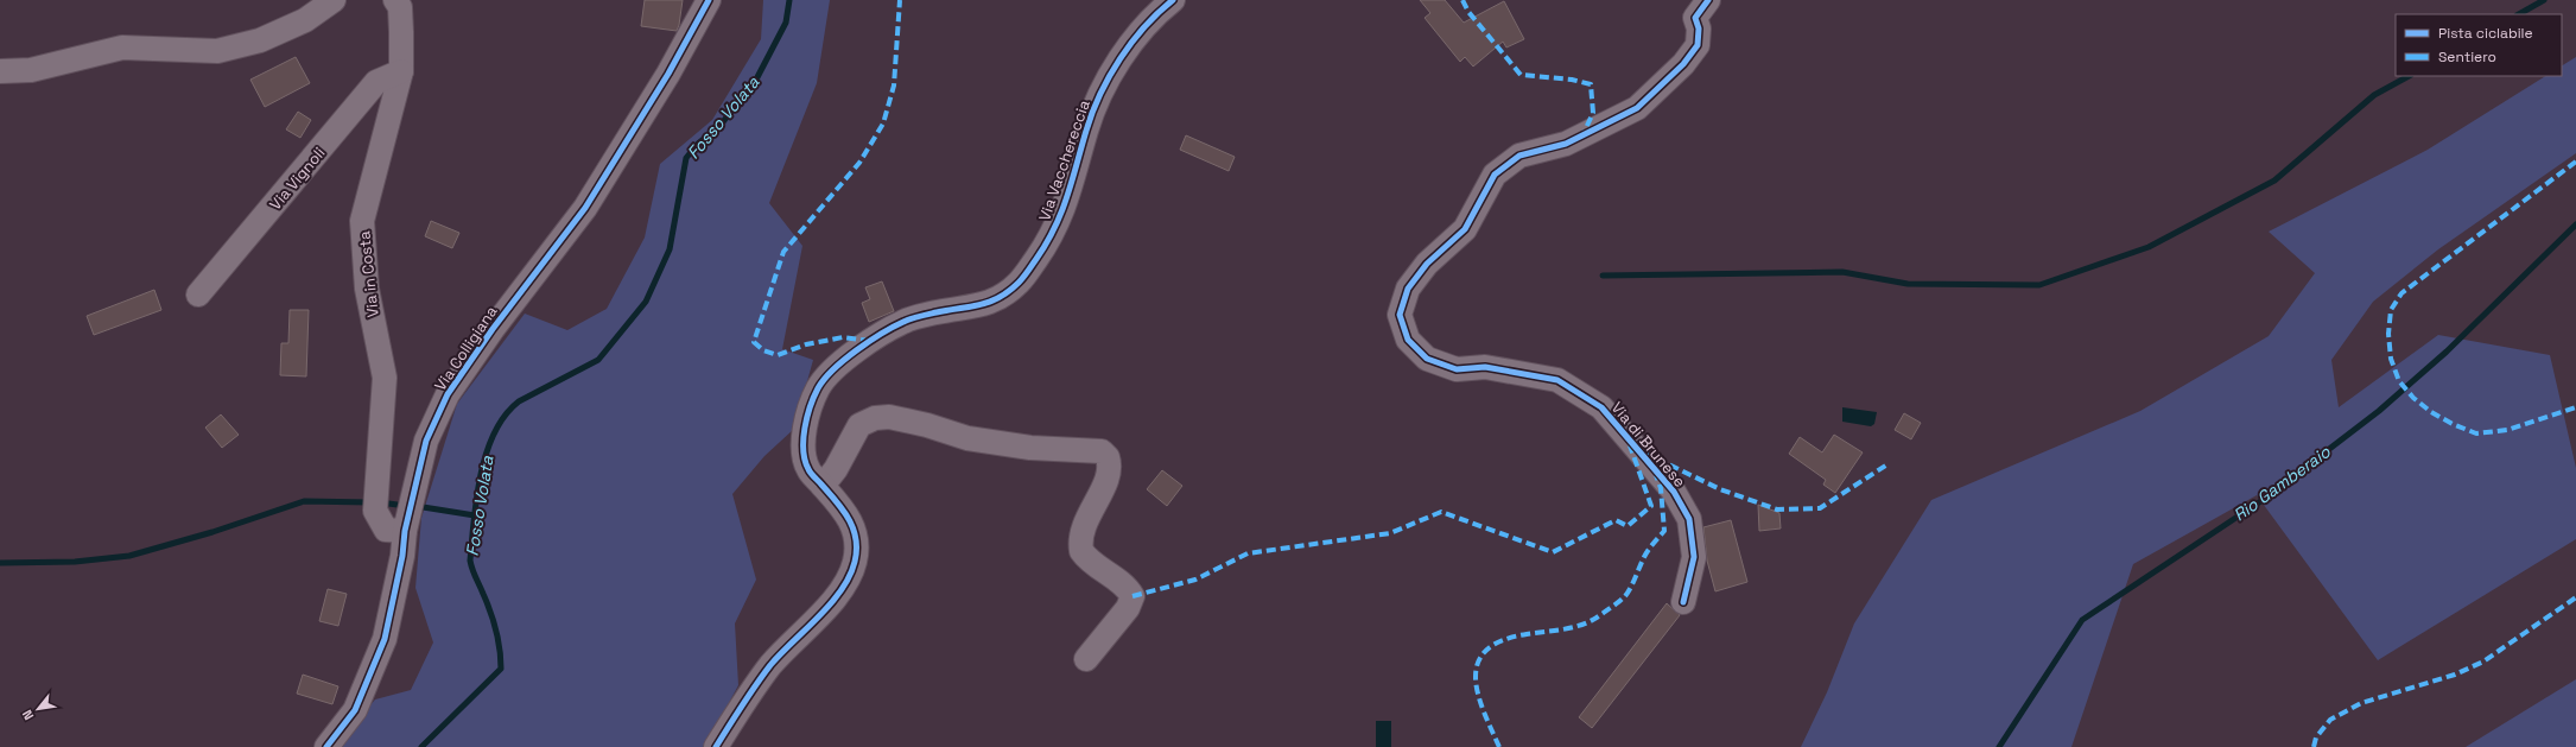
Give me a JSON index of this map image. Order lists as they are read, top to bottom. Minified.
{"streets":{"street":["Via Vacchereccia","Via Vignoli","Via in Costa","Via Colligiana","Via di Brunese"]},"crossings":[["Via Vignoli","Via in Costa"],["Via in Costa","Via Colligiana"]],"water":["Fosso Volata","Rio Gamberaio"],"legend":["Pista ciclabile","Sentiero"],"north":"bottom left"}
